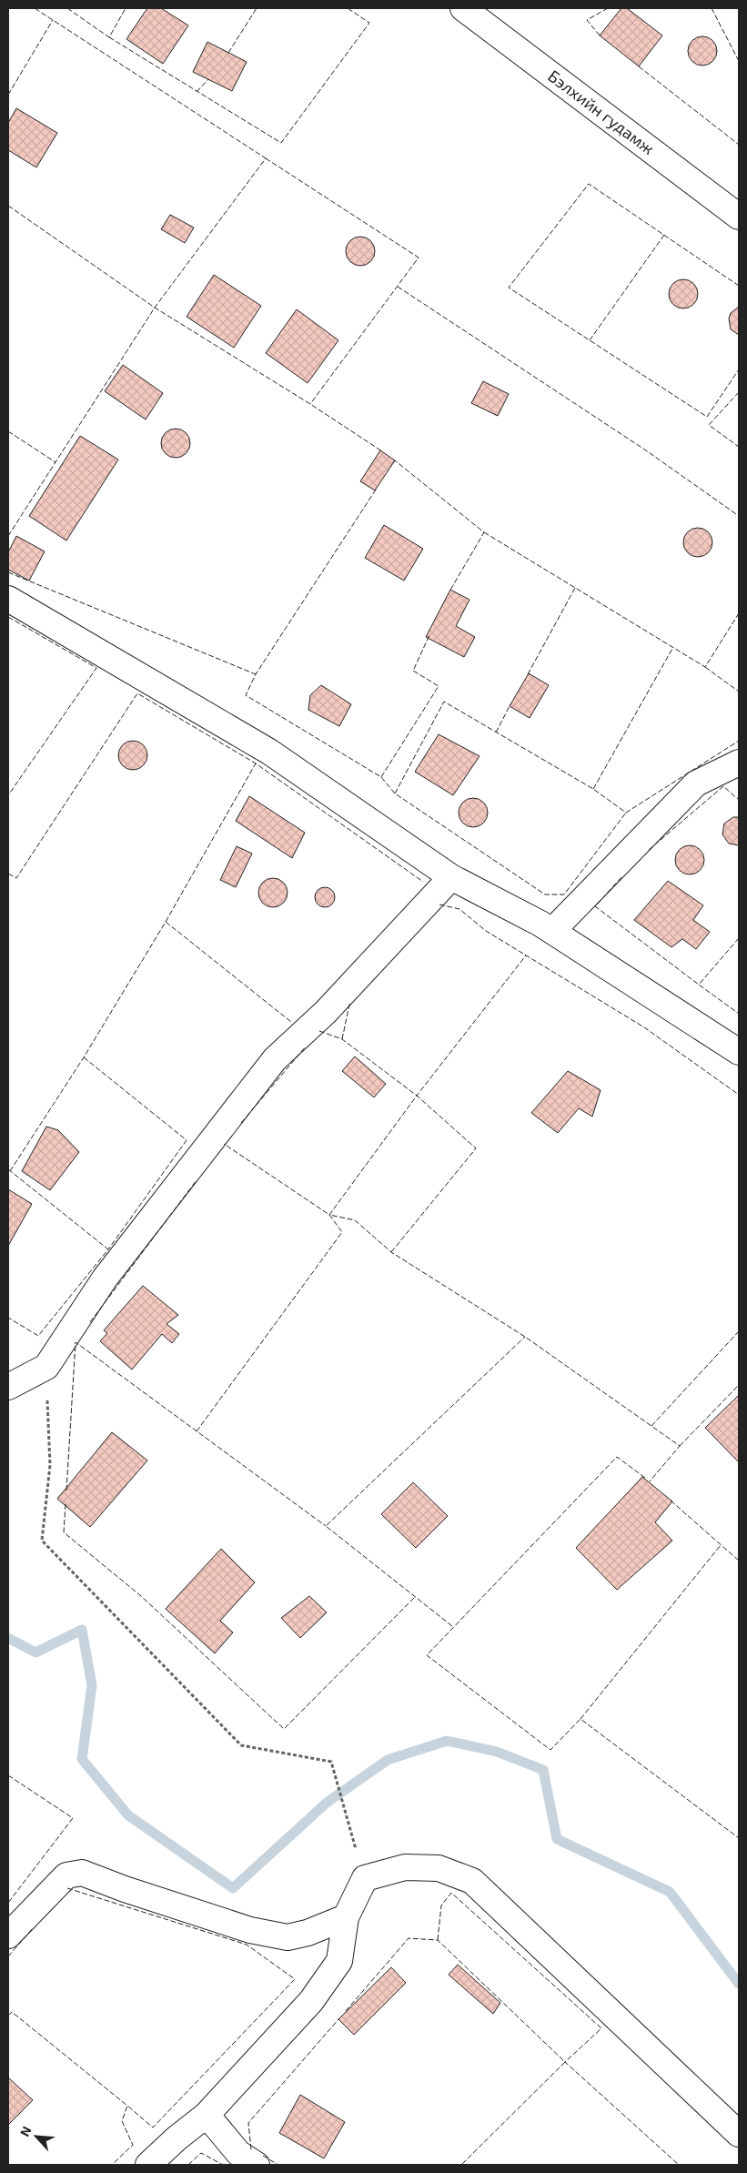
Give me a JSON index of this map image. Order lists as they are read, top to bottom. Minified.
{"streets":{"street":["Бэлхийн гудамж"]},"north":"top left"}
